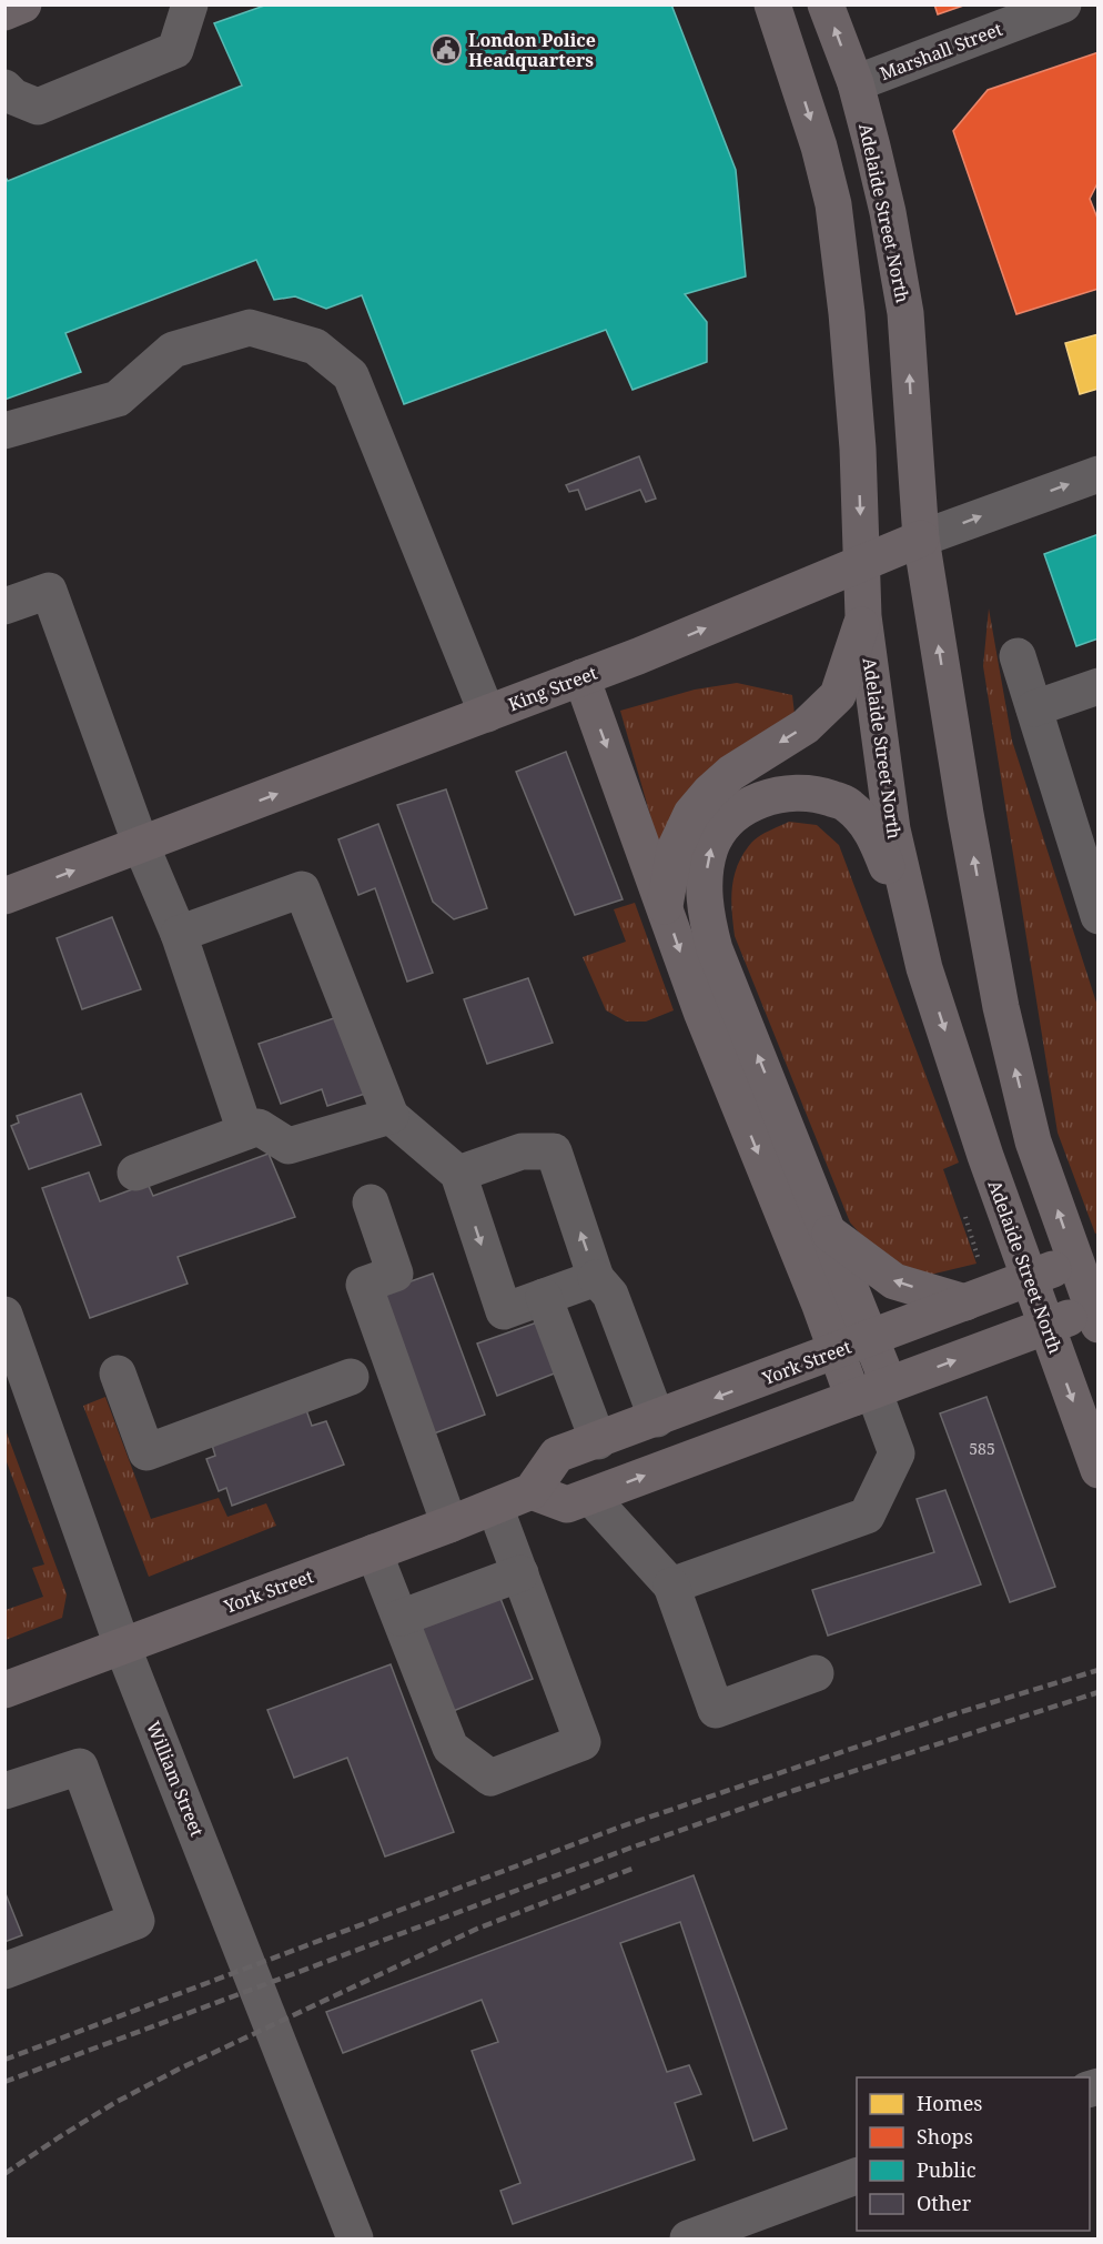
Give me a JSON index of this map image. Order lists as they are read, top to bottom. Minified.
{"streets":{"main road":["Adelaide Street North","King Street","York Street"],"street":["Marshall Street","William Street"]},"crossings":[["Marshall Street","Adelaide Street North"],["Adelaide Street North","King Street"],["York Street","William Street"]],"one_way":["King Street"],"places":{"public building":["London Police Headquarters"]},"house_numbers":["585"],"legend":["Homes","Shops","Public","Other"]}
